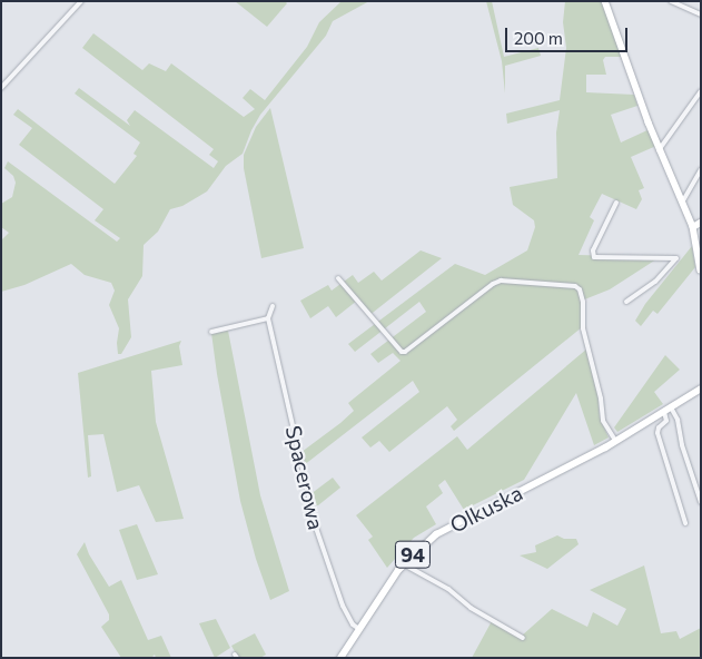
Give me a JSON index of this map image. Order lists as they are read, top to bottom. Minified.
{"streets":{"main road":["Olkuska","94"],"street":["Spacerowa"]},"crossings":[["Spacerowa","Olkuska"],["Olkuska","94"]],"scale_bar":"200 m"}
